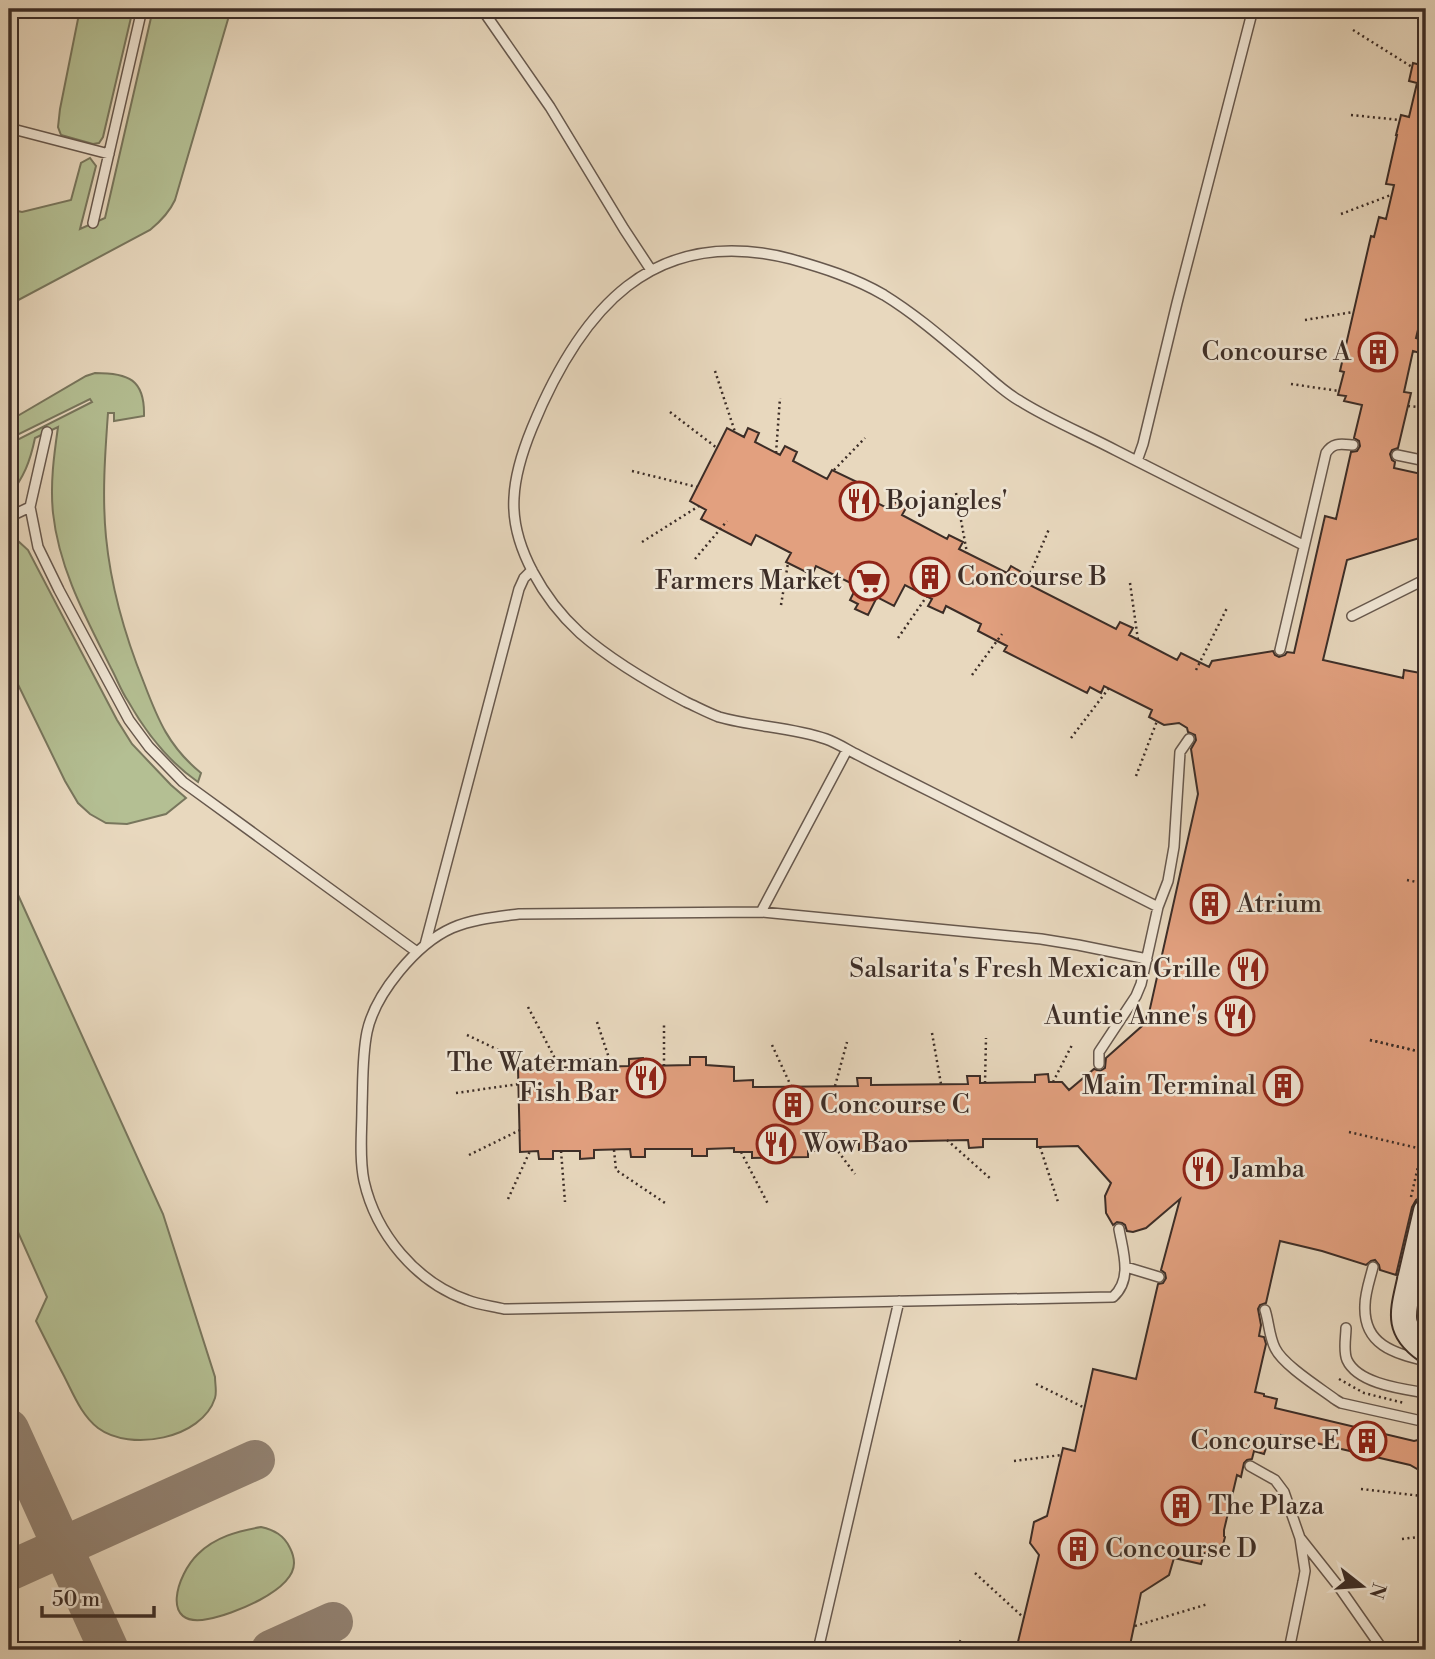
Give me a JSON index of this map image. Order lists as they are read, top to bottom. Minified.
{"places":{"building":["Concourse A","Concourse B","Atrium","Main Terminal","Concourse C","Concourse E","The Plaza","Concourse D"],"restaurant":["Bojangles'","Salsarita's Fresh Mexican Grille","Auntie Anne's","The Waterman Fish Bar","Wow Bao","Jamba"],"supermarket":["Farmers Market"]},"scale_bar":"50 m","north":"right"}
